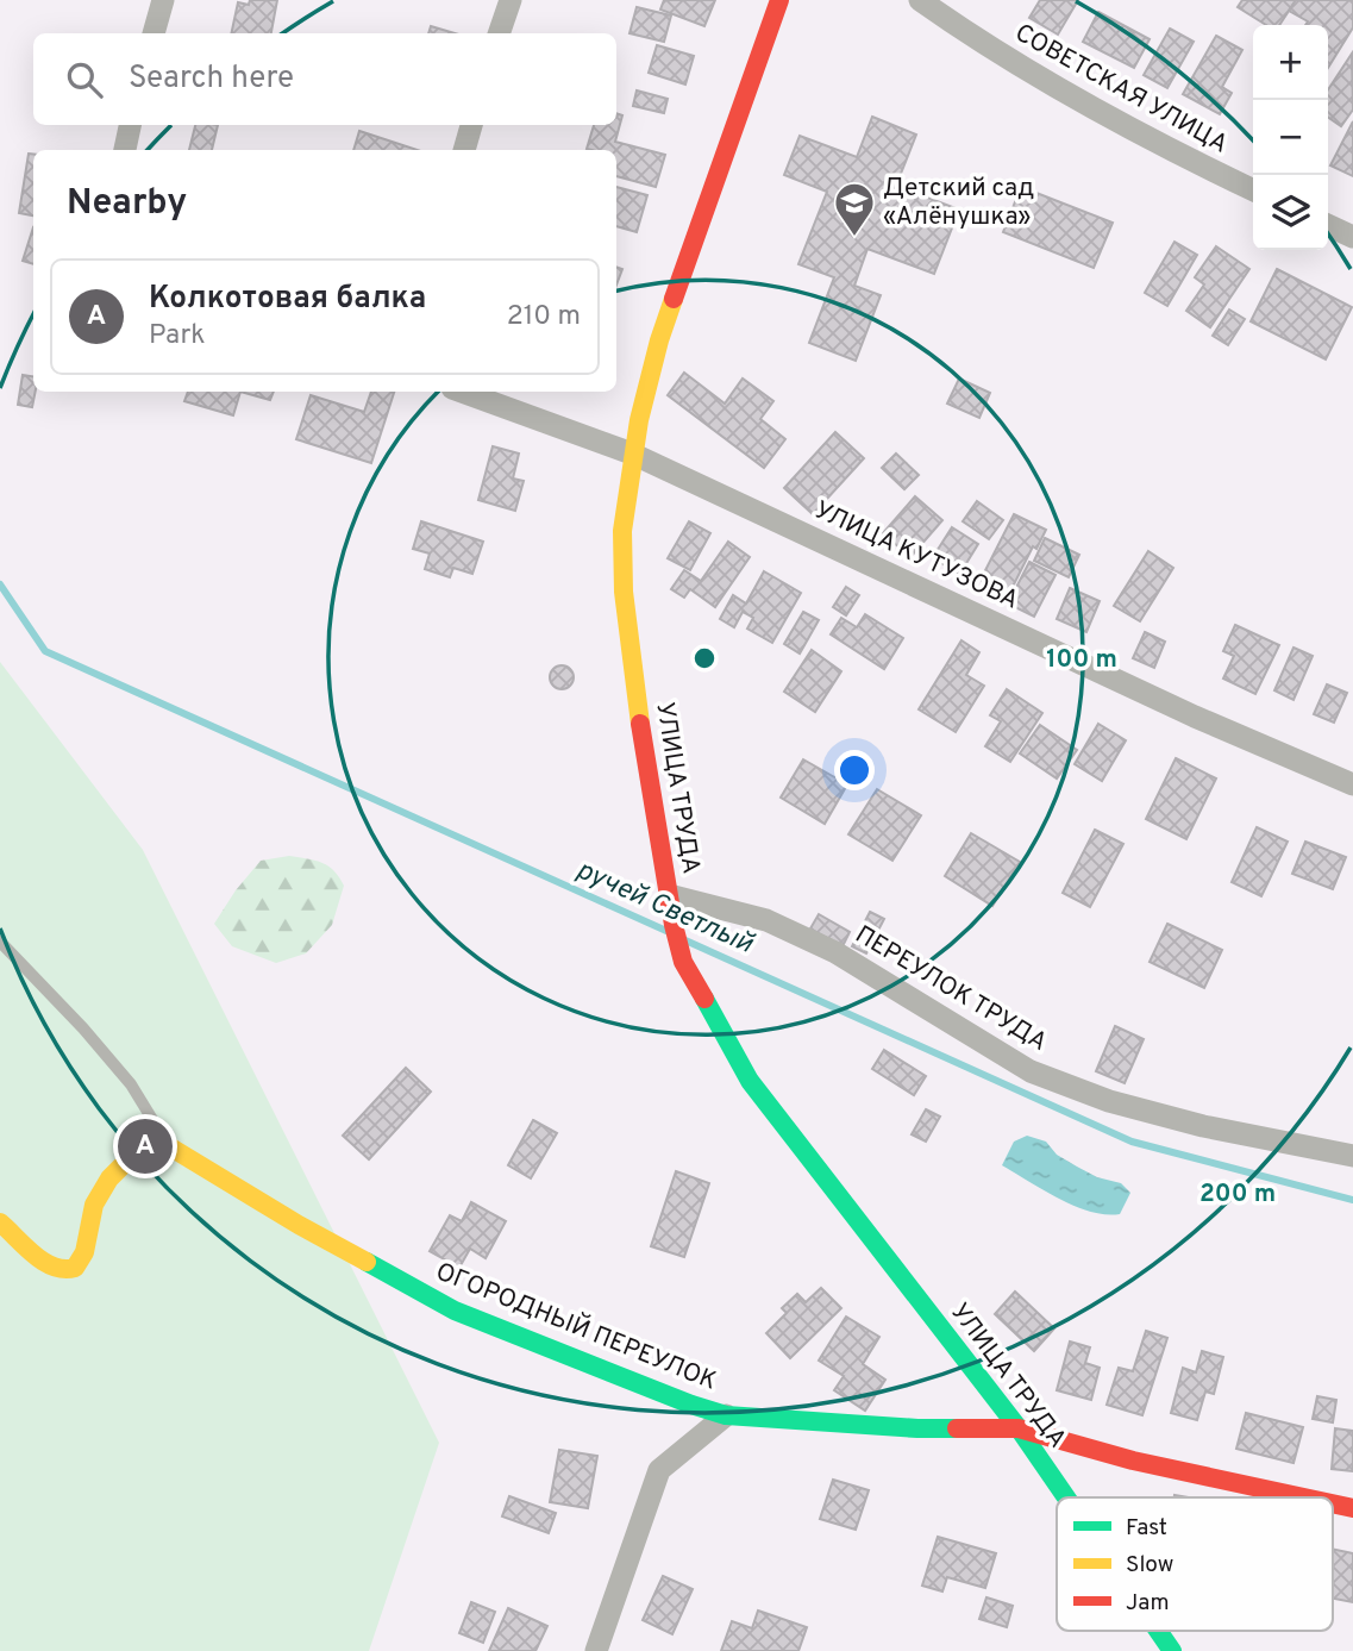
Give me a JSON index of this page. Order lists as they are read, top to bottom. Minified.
{"streets":{"street":["СОВЕТСКАЯ УЛИЦА","УЛИЦА КУТУЗОВА","УЛИЦА ТРУДА","ПЕРЕУЛОК ТРУДА","ОГОРОДНЫЙ ПЕРЕУЛОК"]},"crossings":[["УЛИЦА КУТУЗОВА","УЛИЦА ТРУДА"],["УЛИЦА ТРУДА","ПЕРЕУЛОК ТРУДА"],["УЛИЦА ТРУДА","ОГОРОДНЫЙ ПЕРЕУЛОК"]],"water":["ручей Светлый"],"places":{"school or university":["Детский сад «Алёнушка»"]},"legend":["Fast","Slow","Jam"],"page":{"map_buttons":["+","−"],"search":"Search here","heading":"Nearby","list":[{"mark":"A","name":"Колкотовая балка","note":"Park","value":"210 m"}],"pins":"A"},"rings":["100 m","200 m"]}
